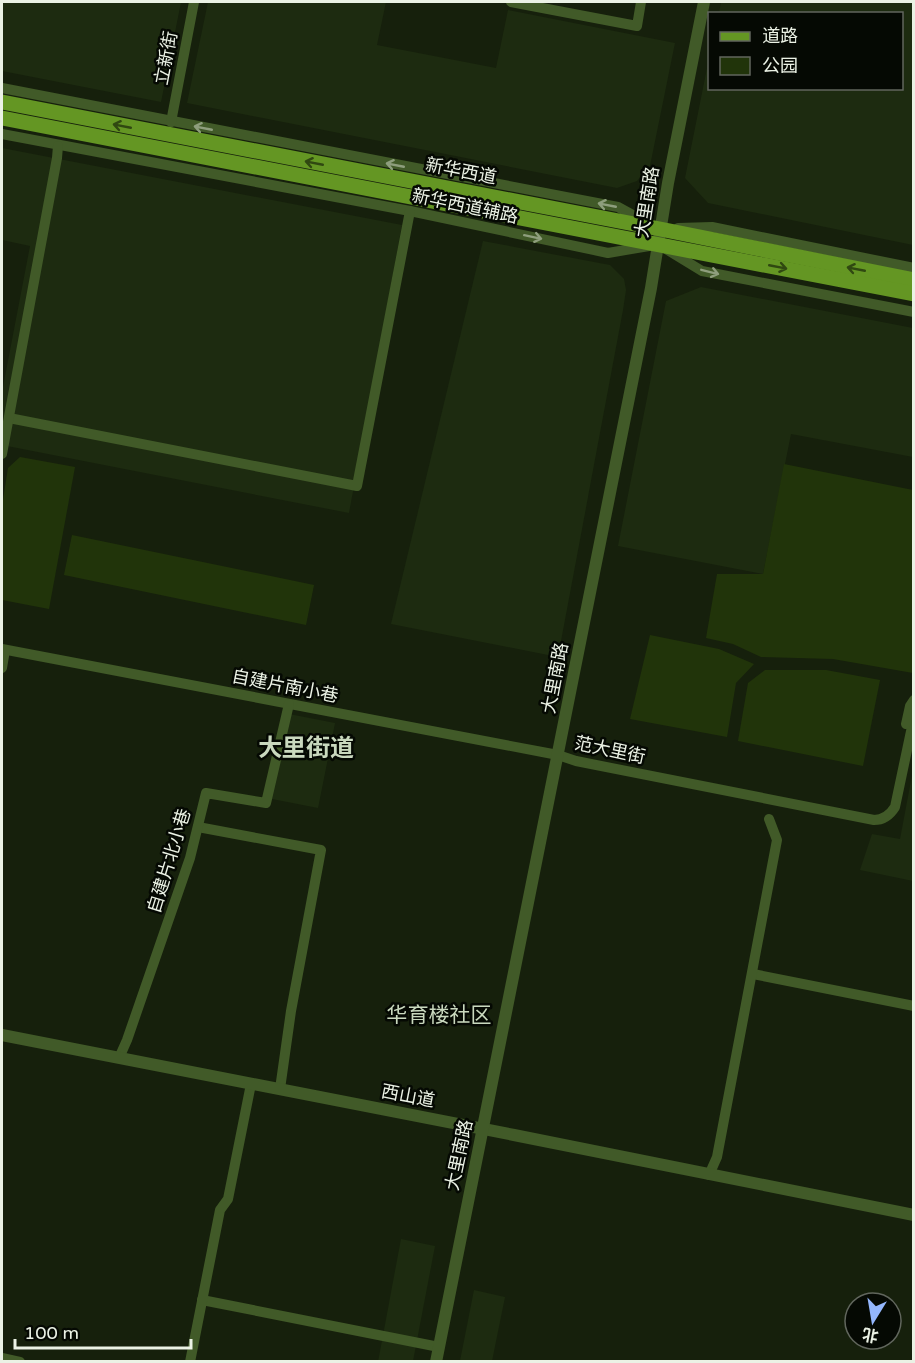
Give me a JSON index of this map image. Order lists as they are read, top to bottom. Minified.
{"streets":{"main road":["新华西道"],"street":["立新街","大里南路","新华西道辅路","自建片南小巷","范大里街","自建片北小巷","西山道"]},"crossings":[["立新街","新华西道辅路"],["新华西道","大里南路"],["新华西道","新华西道辅路"],["大里南路","新华西道辅路"],["大里南路","自建片南小巷"],["大里南路","范大里街"],["大里南路","西山道"],["自建片南小巷","范大里街"],["自建片南小巷","自建片北小巷"],["自建片北小巷","西山道"]],"districts":["大里街道","华育楼社区"],"legend":["道路","公园"],"scale_bar":"100 m","north":"bottom"}
